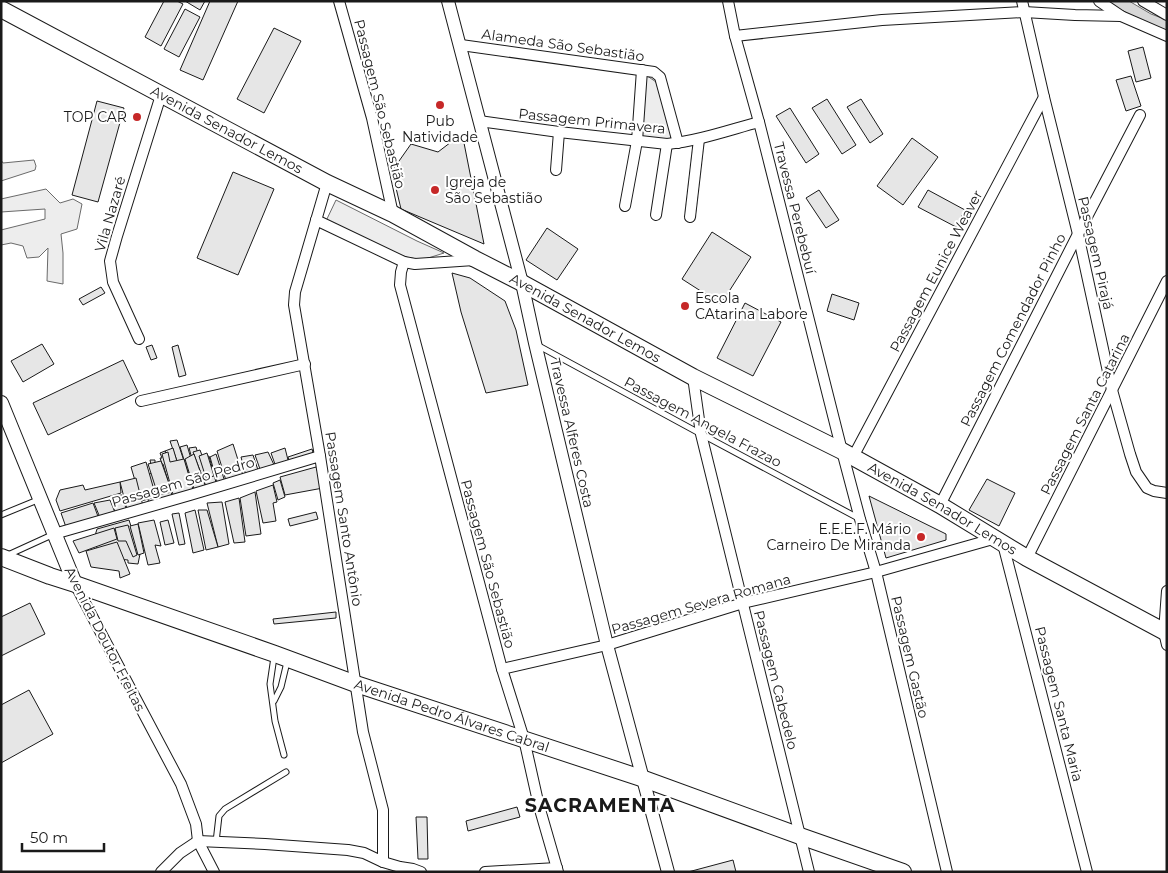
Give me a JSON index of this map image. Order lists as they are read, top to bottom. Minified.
{"streets":{"main road":["Avenida Senador Lemos","Avenida Doutor Freitas","Avenida Pedro Álvares Cabral"],"street":["Alameda São Sebastião","Passagem São Sebastião","Passagem Primavera","Travessa Perebebuí","Vila Nazaré","Passagem Pirajá","Passagem Eunice Weaver","Passagem Comendador Pinho","Passagem Santa Catarina","Travessa Alferes Costa","Passagem São Pedro","Passagem Santo Antônio","Passagem Severa Romana","Passagem Gastão","Passagem Cabedelo","Passagem Santa Maria"],"lane":["Passagem Angela Frazao"]},"crossings":[["Alameda São Sebastião","Passagem Primavera"],["Alameda São Sebastião","Travessa Alferes Costa"],["Passagem São Sebastião","Avenida Senador Lemos"],["Passagem São Sebastião","Passagem Severa Romana"],["Passagem São Sebastião","Avenida Pedro Álvares Cabral"],["Passagem Primavera","Travessa Perebebuí"],["Passagem Primavera","Travessa Alferes Costa"],["Avenida Senador Lemos","Travessa Perebebuí"],["Avenida Senador Lemos","Vila Nazaré"],["Avenida Senador Lemos","Passagem Eunice Weaver"],["Avenida Senador Lemos","Passagem Comendador Pinho"],["Avenida Senador Lemos","Passagem Santa Catarina"],["Avenida Senador Lemos","Travessa Alferes Costa"],["Avenida Senador Lemos","Passagem Santo Antônio"],["Avenida Senador Lemos","Passagem Severa Romana"],["Avenida Senador Lemos","Passagem Gastão"],["Avenida Senador Lemos","Passagem Cabedelo"],["Avenida Senador Lemos","Passagem Santa Maria"],["Travessa Perebebuí","Passagem Eunice Weaver"],["Travessa Perebebuí","Passagem Gastão"],["Passagem Pirajá","Passagem Eunice Weaver"],["Passagem Pirajá","Passagem Comendador Pinho"],["Passagem Pirajá","Passagem Santa Catarina"],["Passagem Eunice Weaver","Passagem Gastão"],["Passagem Angela Frazao","Travessa Alferes Costa"],["Passagem Angela Frazao","Passagem Gastão"],["Passagem Angela Frazao","Passagem Cabedelo"],["Travessa Alferes Costa","Passagem Severa Romana"],["Travessa Alferes Costa","Avenida Pedro Álvares Cabral"],["Passagem São Pedro","Passagem Santo Antônio"],["Passagem São Pedro","Avenida Doutor Freitas"],["Passagem Santo Antônio","Avenida Pedro Álvares Cabral"],["Passagem Severa Romana","Passagem Gastão"],["Passagem Severa Romana","Passagem Cabedelo"],["Passagem Severa Romana","Passagem Santa Maria"],["Avenida Doutor Freitas","Avenida Pedro Álvares Cabral"],["Passagem Cabedelo","Avenida Pedro Álvares Cabral"]],"districts":["SACRAMENTA"],"places":["Pub Natividade","TOP CAR","Igreja de São Sebastião","Escola CAtarina Labore","E.E.E.F. Mário Carneiro De Miranda"],"scale_bar":"50 m"}
